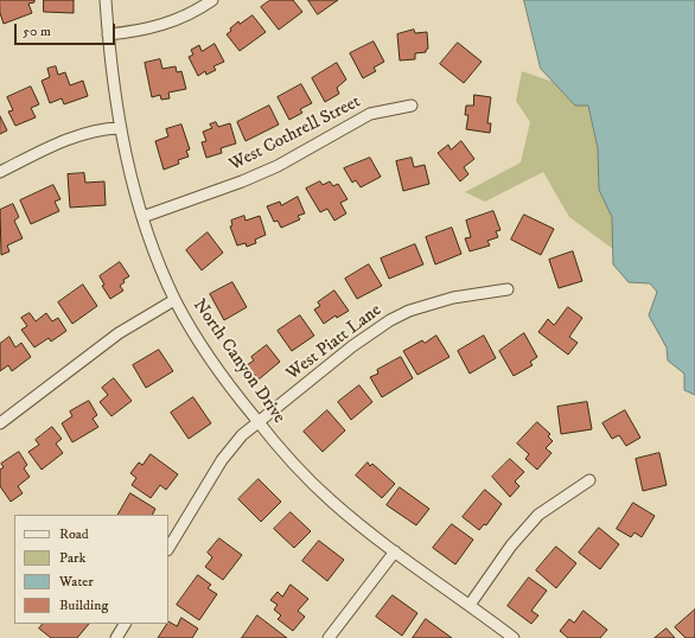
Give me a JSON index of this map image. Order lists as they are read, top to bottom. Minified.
{"streets":{"street":["West Cothrell Street","West Piatt Lane","North Canyon Drive"]},"crossings":[["West Cothrell Street","North Canyon Drive"],["West Piatt Lane","North Canyon Drive"]],"legend":["Road","Park","Water","Building"],"scale_bar":"50 m"}
